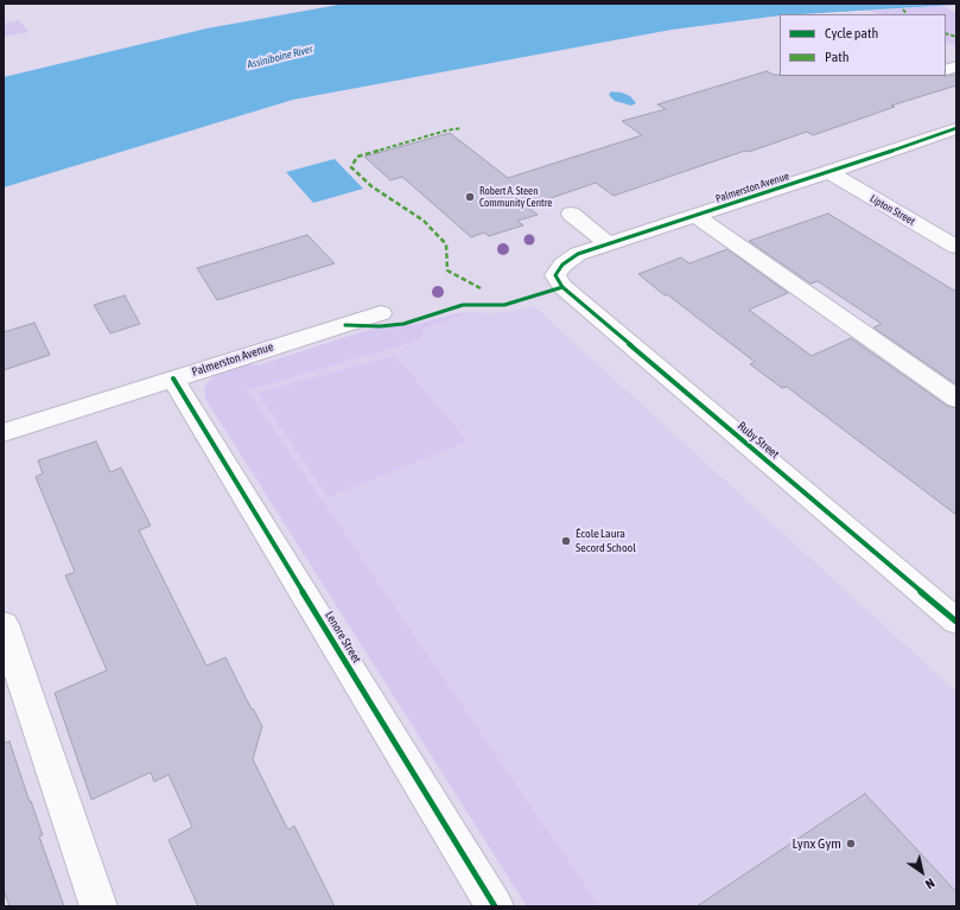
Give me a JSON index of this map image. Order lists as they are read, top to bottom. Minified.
{"streets":{"street":["Palmerston Avenue","Lipton Street","Ruby Street","Lenore Street"]},"crossings":[["Palmerston Avenue","Lipton Street"],["Palmerston Avenue","Ruby Street"],["Palmerston Avenue","Lenore Street"]],"water":["Assiniboine River"],"places":["Robert A. Steen Community Centre","École Laura Secord School","Lynx Gym"],"legend":["Cycle path","Path"],"north":"bottom right"}
